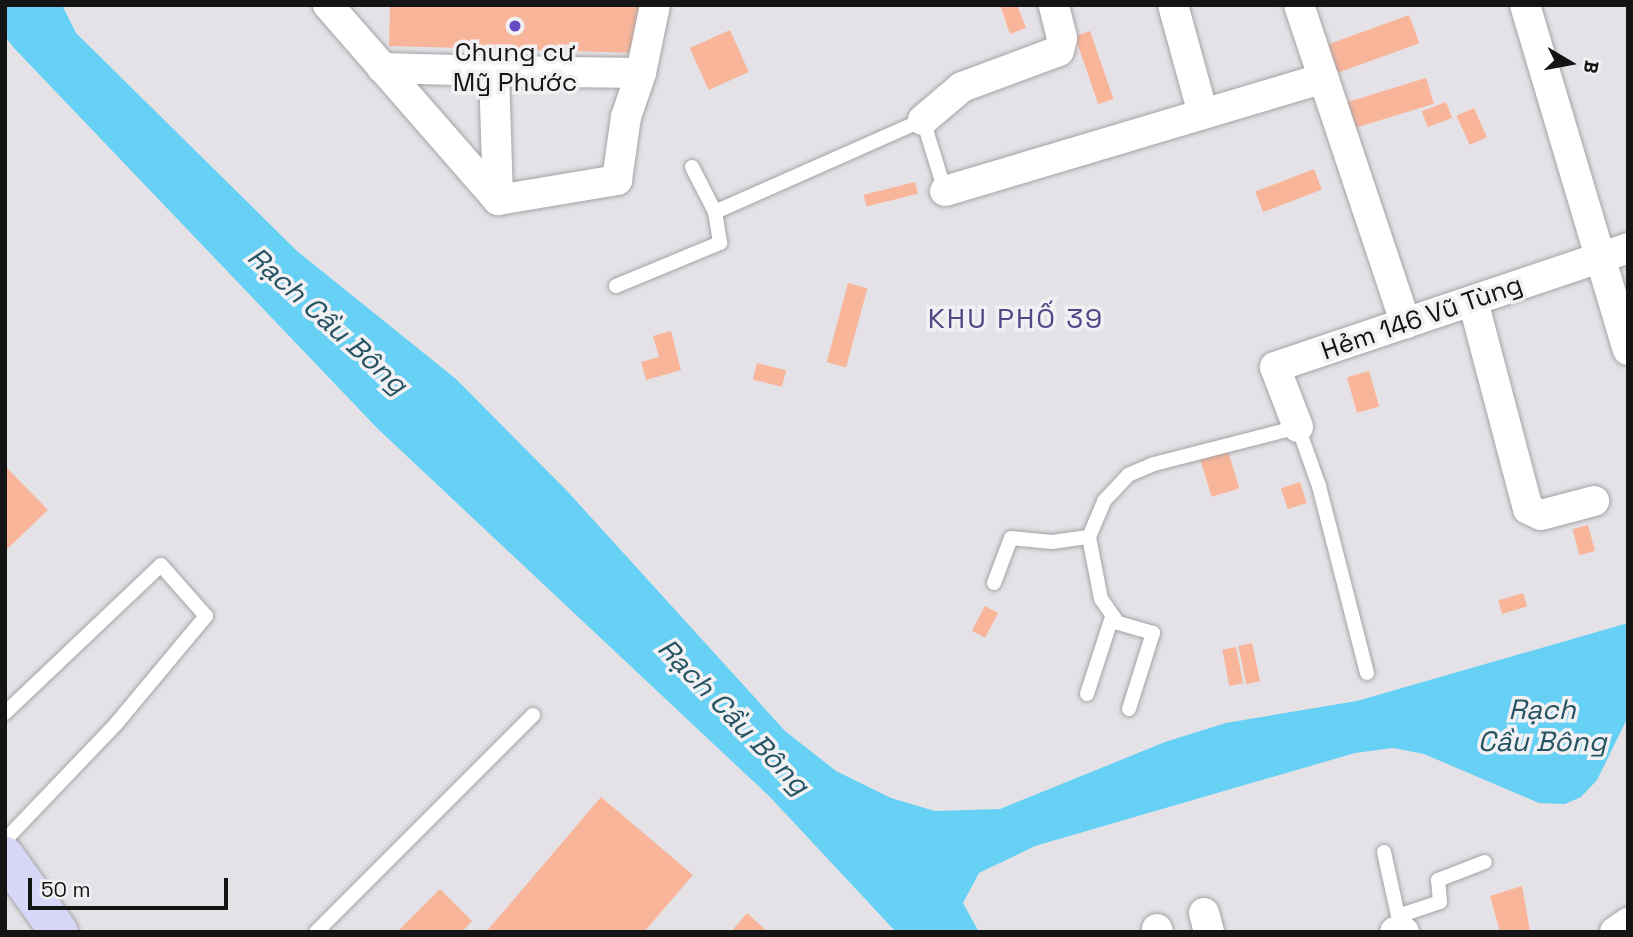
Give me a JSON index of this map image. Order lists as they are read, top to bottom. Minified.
{"streets":{"street":["Hẻm 146 Vũ Tùng"]},"districts":["KHU PHỐ 39"],"water":["Rạch Cầu Bông"],"places":["Chung cư Mỹ Phước"],"scale_bar":"50 m","north":"right"}
